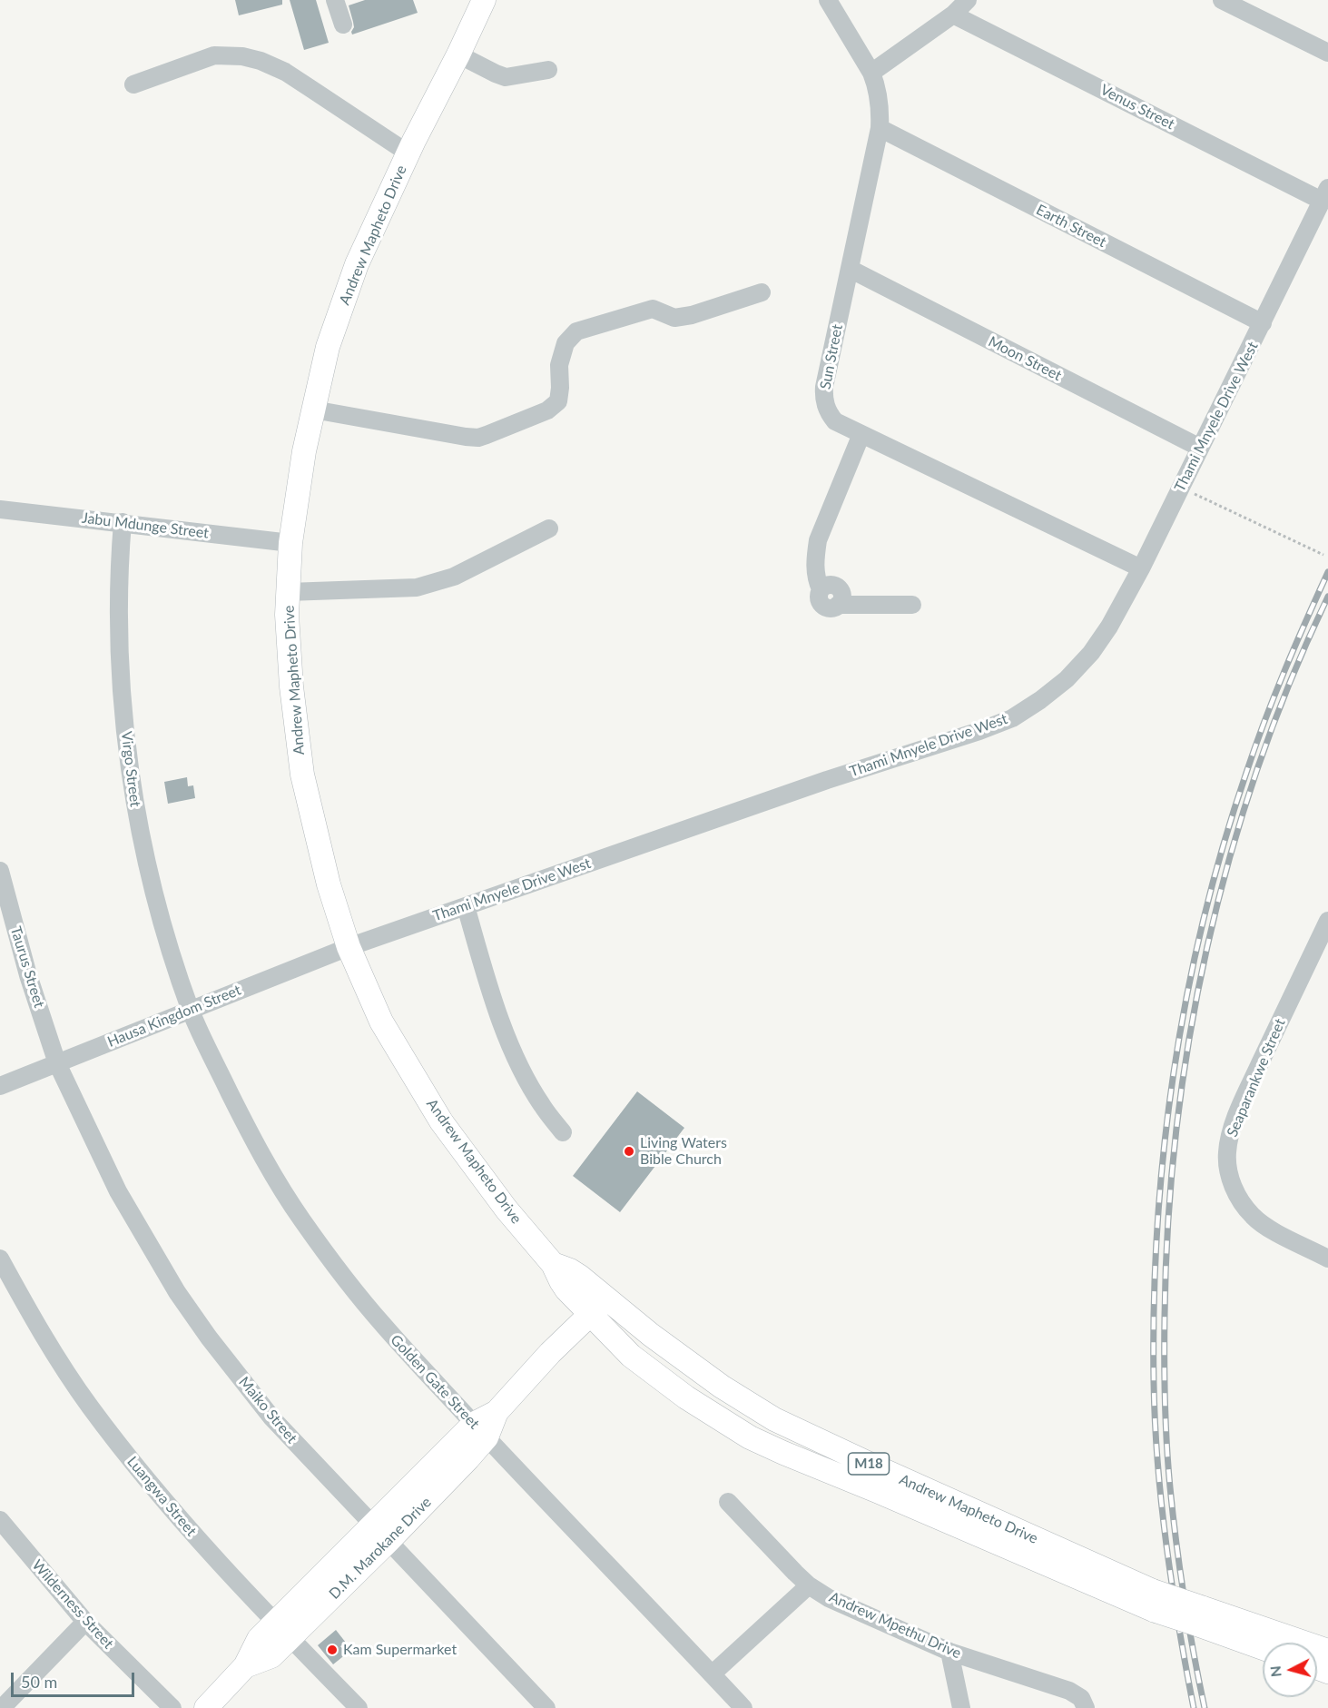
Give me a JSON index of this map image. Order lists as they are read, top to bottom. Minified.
{"streets":{"main road":["Andrew Mapheto Drive","M18","D.M. Marokane Drive"],"street":["Venus Street","Earth Street","Sun Street","Moon Street","Thami Mnyele Drive West","Jabu Mdunge Street","Virgo Street","Taurus Street","Hausa Kingdom Street","Seaparankwe Street","Golden Gate Street","Maiko Street","Luangwa Street","Wilderness Street","Andrew Mpethu Drive"]},"crossings":[["Venus Street","Thami Mnyele Drive West"],["Earth Street","Sun Street"],["Earth Street","Thami Mnyele Drive West"],["Andrew Mapheto Drive","Thami Mnyele Drive West"],["Andrew Mapheto Drive","Jabu Mdunge Street"],["Andrew Mapheto Drive","Hausa Kingdom Street"],["Andrew Mapheto Drive","D.M. Marokane Drive"],["Sun Street","Moon Street"],["Sun Street","Thami Mnyele Drive West"],["Moon Street","Thami Mnyele Drive West"],["Thami Mnyele Drive West","Hausa Kingdom Street"],["Jabu Mdunge Street","Virgo Street"],["Virgo Street","Hausa Kingdom Street"],["Virgo Street","Golden Gate Street"],["Taurus Street","Hausa Kingdom Street"],["Taurus Street","Maiko Street"],["Hausa Kingdom Street","Golden Gate Street"],["Hausa Kingdom Street","Maiko Street"],["Golden Gate Street","D.M. Marokane Drive"],["Maiko Street","D.M. Marokane Drive"],["Luangwa Street","D.M. Marokane Drive"]],"places":["Living Waters Bible Church","Kam Supermarket"],"scale_bar":"50 m","north":"left"}
